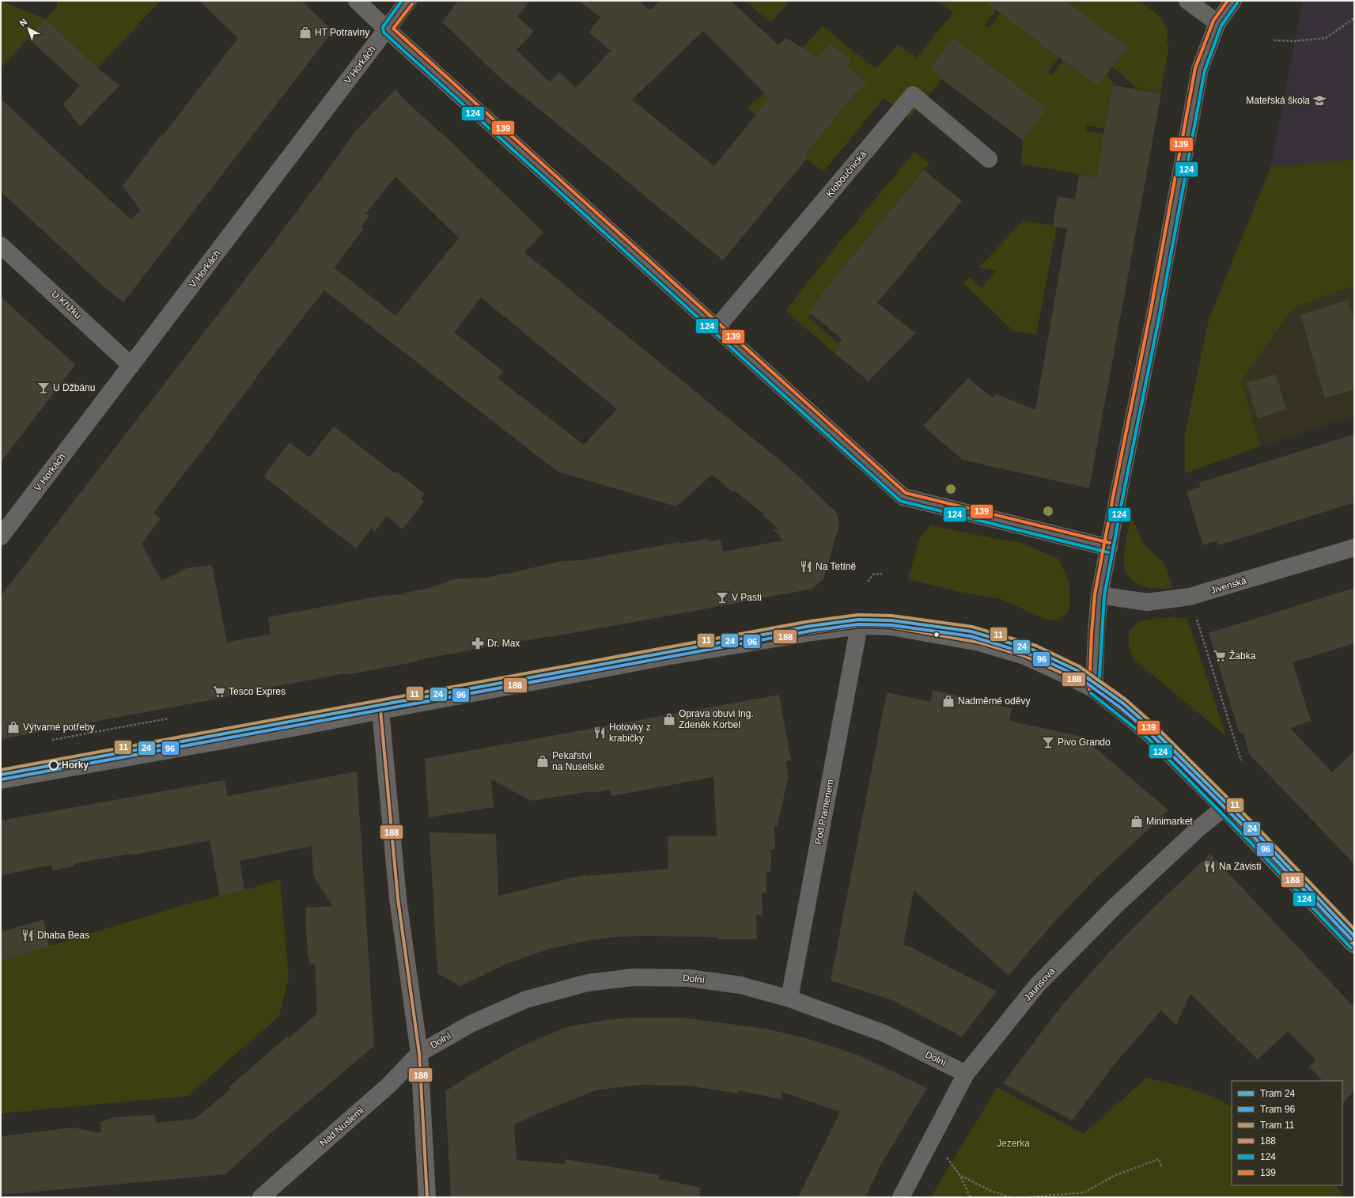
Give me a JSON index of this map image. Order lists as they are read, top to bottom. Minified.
{"streets":{"street":["V Horkách","Kloboučnická","U Křížku","Jivenská","Pod Pramenem","Dolní","Jaurisova","Nad Nuslemi"]},"crossings":[["V Horkách","U Křížku"],["Pod Pramenem","Dolní"],["Dolní","Jaurisova"],["Dolní","Nad Nuslemi"]],"parks":["Jezerka"],"places":{"shop":["HT Potraviny","Nadměrné oděvy","Oprava obuvi Ing. Zdeněk Korbel","Výtvarné potřeby","Pekařství na Nuselské","Minimarket"],"school or university":["Mateřská škola"],"bar":["U Džbánu","V Pasti","Pivo Grando"],"restaurant":["Na Tetíně","Hotovky z krabičky","Na Závisti","Dhaba Beas"],"pharmacy":["Dr. Max"],"supermarket":["Žabka","Tesco Expres"],"other":["Horky"]},"lines":["transit line 124","transit line 139","tram line 11","tram line 24","tram line 96","transit line 188"],"legend":["Tram 24","Tram 96","Tram 11","188","124","139"],"north":"top left"}
